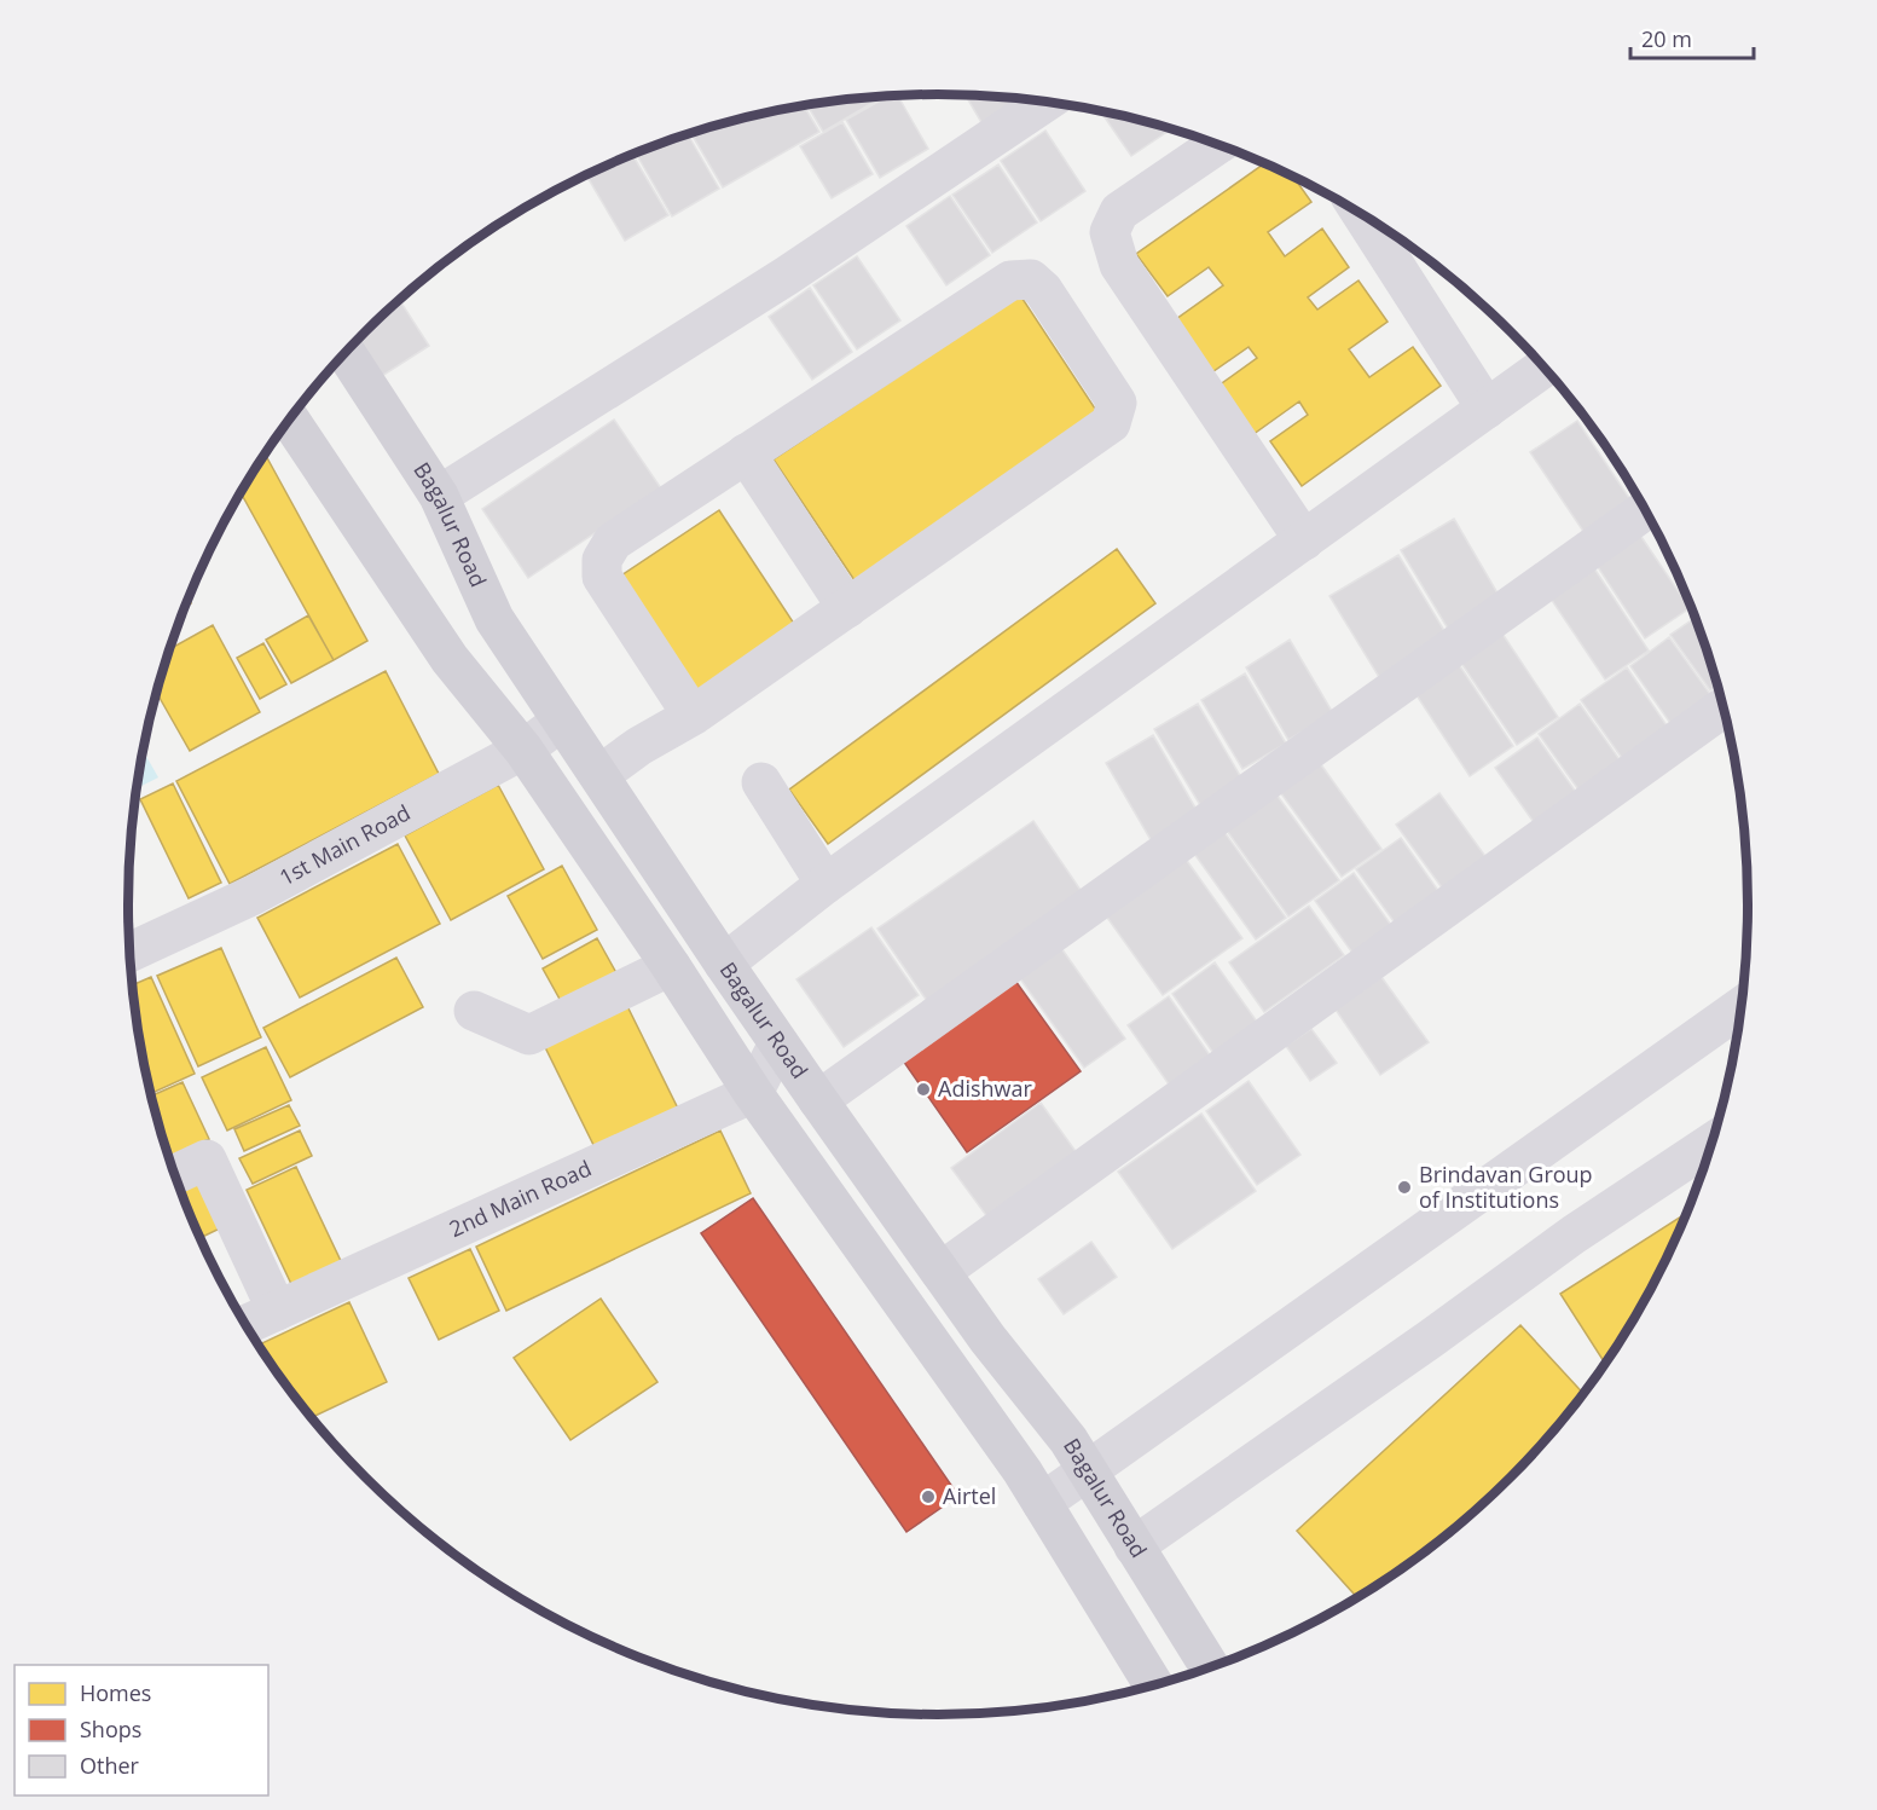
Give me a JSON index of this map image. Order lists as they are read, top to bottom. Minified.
{"streets":{"main road":["Bagalur Road"],"street":["1st Main Road","2nd Main Road"]},"crossings":[["Bagalur Road","1st Main Road"]],"places":["Adishwar","Brindavan Group of Institutions","Airtel"],"legend":["Homes","Shops","Other"],"scale_bar":"20 m"}
